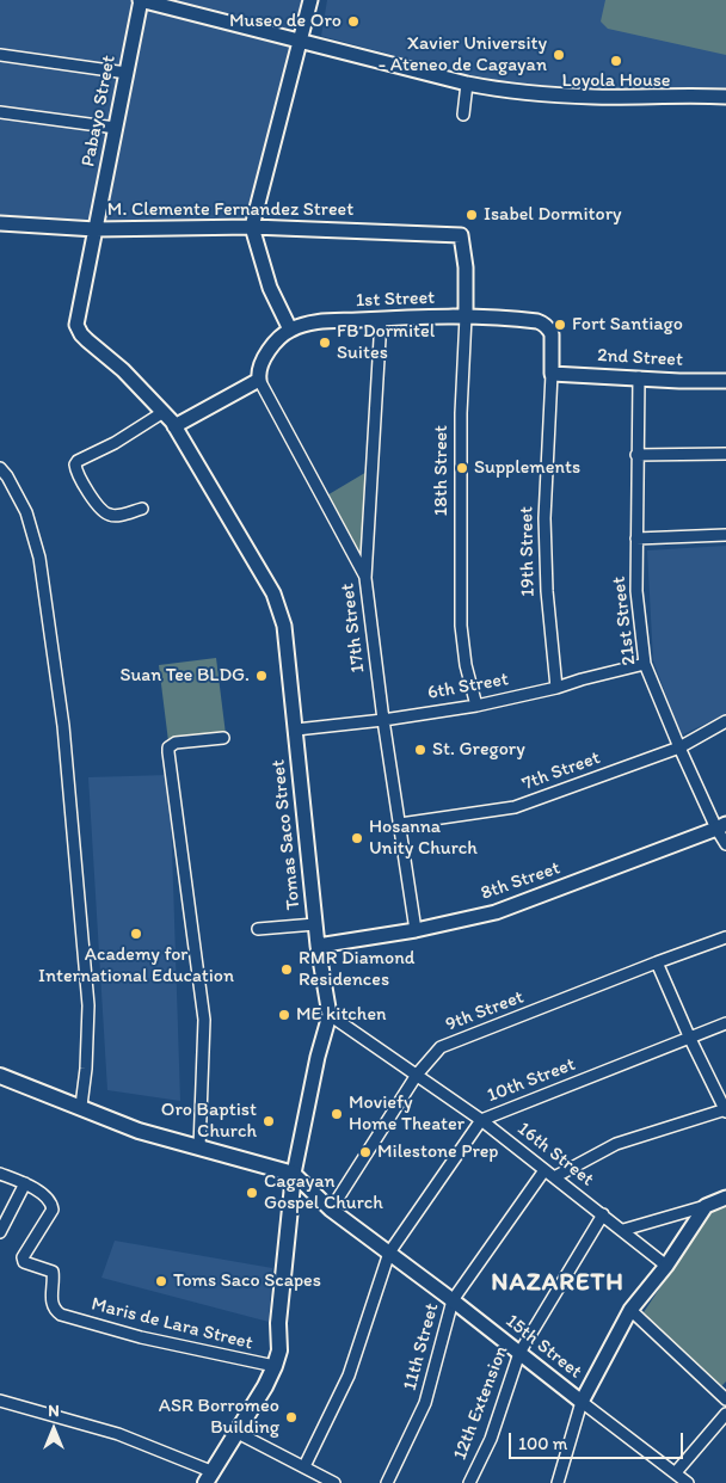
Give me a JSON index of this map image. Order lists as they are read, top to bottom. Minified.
{"streets":{"main road":["Tomas Saco Street"],"street":["Pabayo Street","M. Clemente Fernandez Street","1st Street","2nd Street","18th Street","19th Street","21st Street","17th Street","6th Street","7th Street","8th Street","9th Street","10th Street","16th Street","Maris de Lara Street","11th Street","15th Street","12th Extension"]},"crossings":[["Pabayo Street","M. Clemente Fernandez Street"],["Pabayo Street","Tomas Saco Street"],["M. Clemente Fernandez Street","18th Street"],["M. Clemente Fernandez Street","Tomas Saco Street"],["1st Street","18th Street"],["1st Street","19th Street"],["1st Street","17th Street"],["2nd Street","19th Street"],["2nd Street","21st Street"],["18th Street","6th Street"],["19th Street","6th Street"],["21st Street","6th Street"],["21st Street","7th Street"],["21st Street","8th Street"],["17th Street","6th Street"],["17th Street","7th Street"],["17th Street","8th Street"],["6th Street","Tomas Saco Street"],["Tomas Saco Street","8th Street"],["Tomas Saco Street","16th Street"],["Tomas Saco Street","Maris de Lara Street"],["Tomas Saco Street","15th Street"],["9th Street","16th Street"],["9th Street","15th Street"],["10th Street","16th Street"],["10th Street","15th Street"],["16th Street","11th Street"],["16th Street","12th Extension"],["11th Street","15th Street"],["15th Street","12th Extension"]],"districts":["NAZARETH"],"places":["Museo de Oro","Xavier University - Ateneo de Cagayan","Loyola House","Isabel Dormitory","Fort Santiago","FB Dormitel Suites","Supplements","Suan Tee BLDG.","St. Gregory","Hosanna Unity Church","Academy for International Education","RMR Diamond Residences","ME kitchen","Moviefy Home Theater","Oro Baptist Church","Milestone Prep","Cagayan Gospel Church","Toms Saco Scapes","ASR Borromeo Building"],"scale_bar":"100 m","north":"top"}
